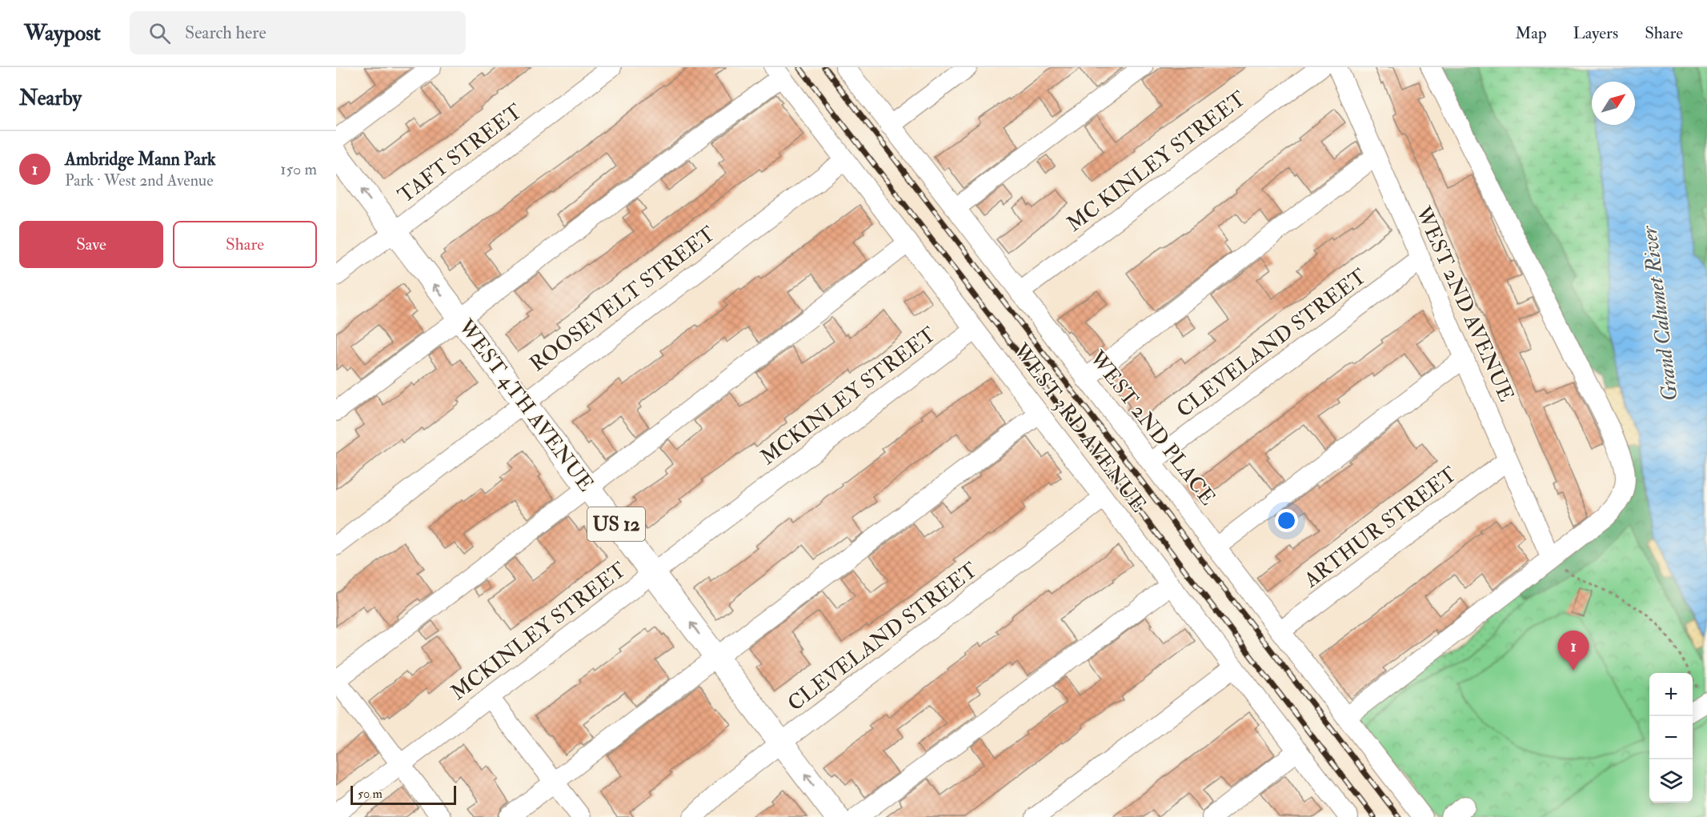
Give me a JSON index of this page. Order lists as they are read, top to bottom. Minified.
{"streets":{"main road":["WEST 4TH AVENUE","US 12"],"street":["TAFT STREET","MC KINLEY STREET","ROOSEVELT STREET","WEST 2ND AVENUE","CLEVELAND STREET","MCKINLEY STREET","WEST 3RD AVENUE","WEST 2ND PLACE","ARTHUR STREET"]},"crossings":[["TAFT STREET","WEST 4TH AVENUE"],["MC KINLEY STREET","WEST 2ND PLACE"],["ROOSEVELT STREET","WEST 4TH AVENUE"],["ROOSEVELT STREET","WEST 3RD AVENUE"],["WEST 2ND AVENUE","CLEVELAND STREET"],["WEST 2ND AVENUE","ARTHUR STREET"],["CLEVELAND STREET","WEST 4TH AVENUE"],["CLEVELAND STREET","WEST 3RD AVENUE"],["CLEVELAND STREET","WEST 2ND PLACE"],["MCKINLEY STREET","WEST 4TH AVENUE"],["MCKINLEY STREET","WEST 3RD AVENUE"],["WEST 2ND PLACE","ARTHUR STREET"]],"one_way":["WEST 4TH AVENUE"],"water":["Grand Calumet River"],"scale_bar":"50 m","north":"top right","page":{"header":"Waypost","search":"Search here","nav":["Map","Layers","Share"],"heading":"Nearby","list":[{"mark":"1","name":"Ambridge Mann Park","note":"Park · West 2nd Avenue","value":"150 m"}],"buttons":["Save","Share"],"pins":"1","map_buttons":["+","−"],"scale":"50 m"}}
